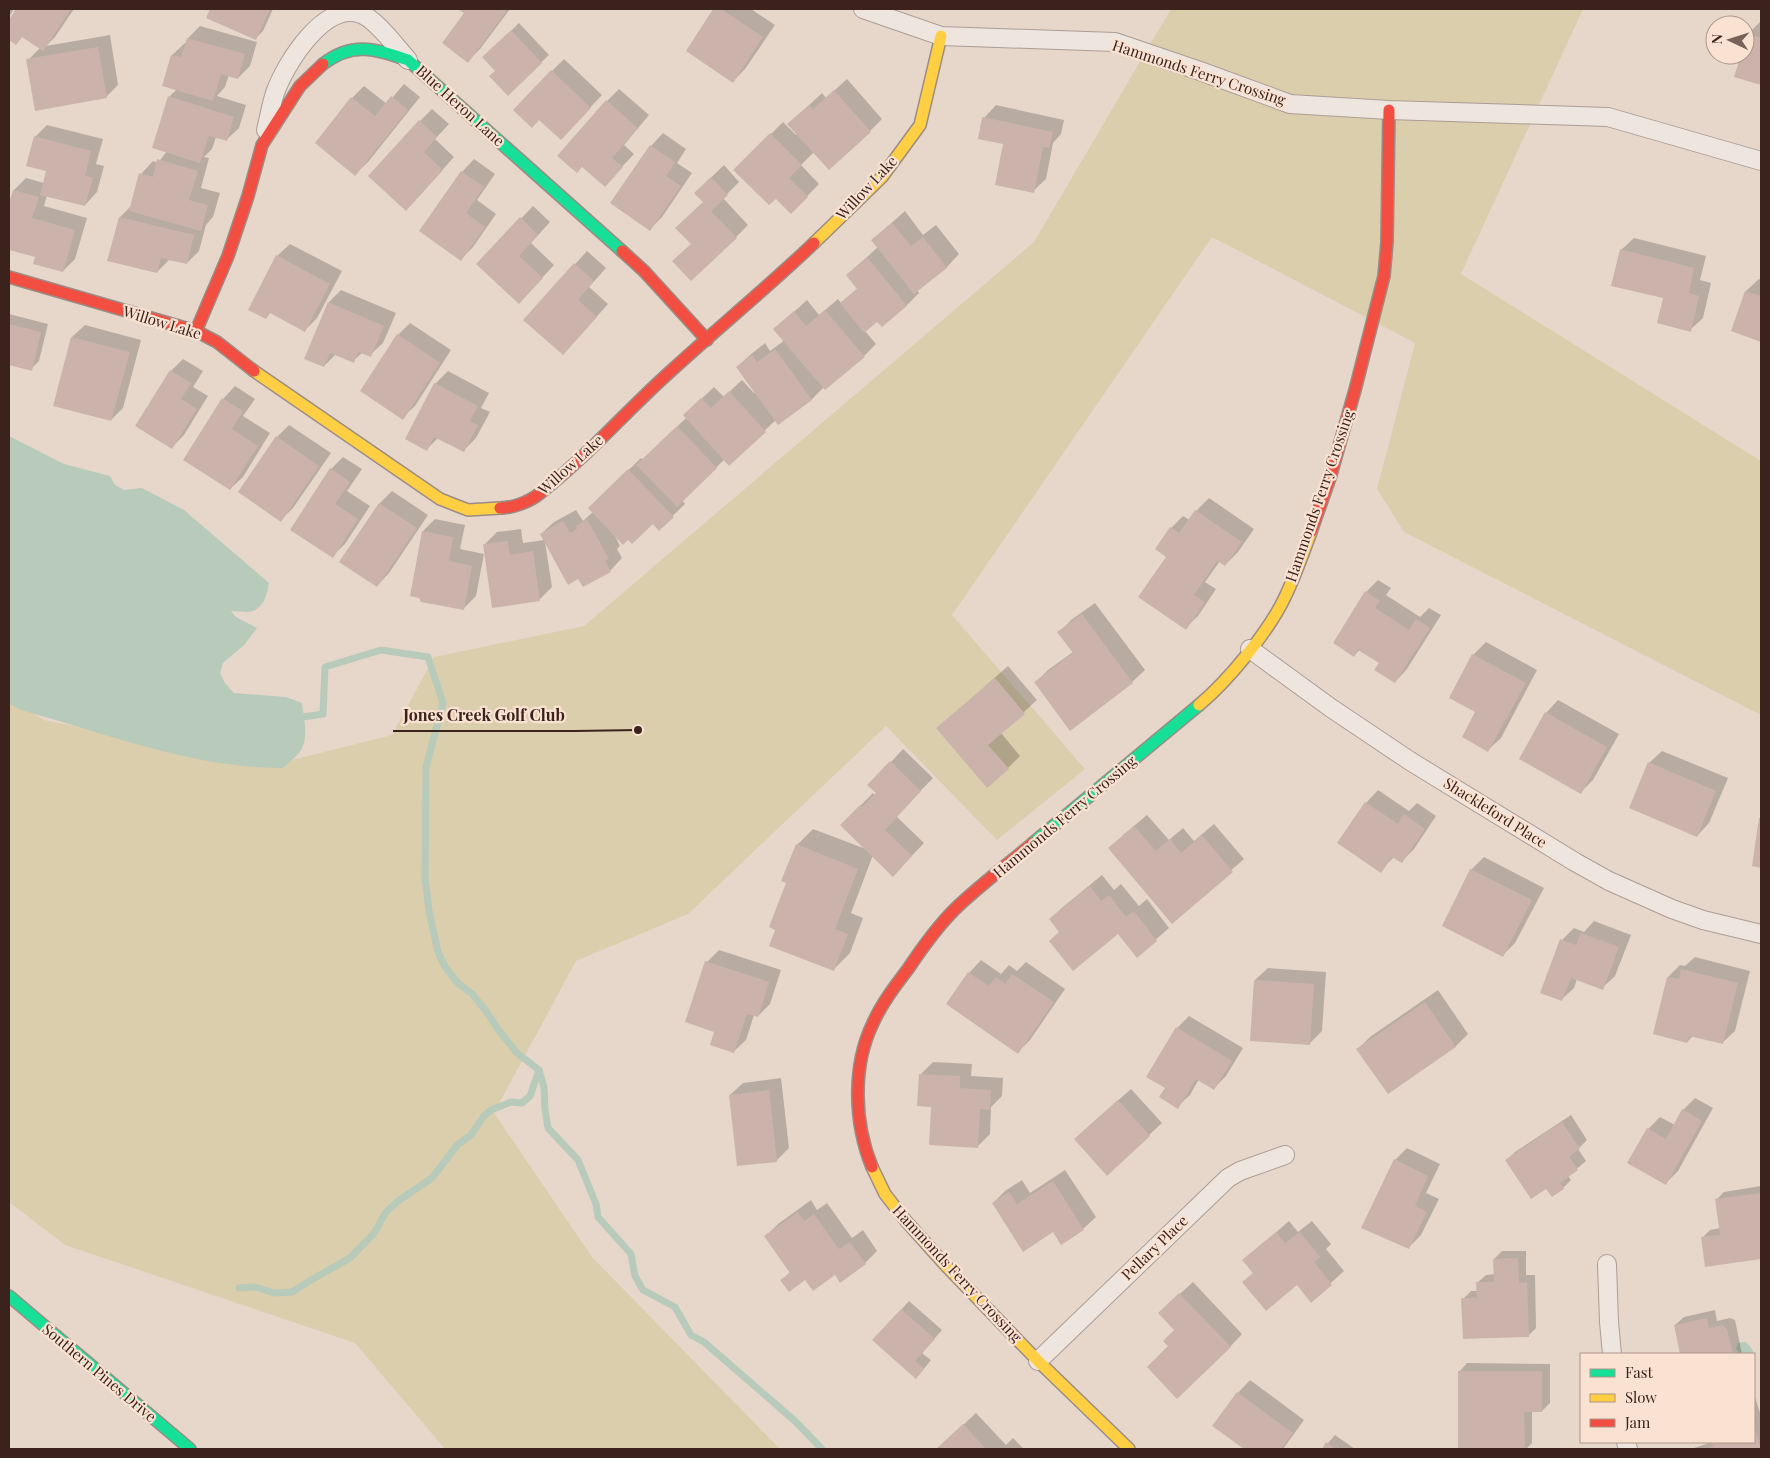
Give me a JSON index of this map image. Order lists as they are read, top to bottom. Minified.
{"streets":{"street":["Hammonds Ferry Crossing","Blue Heron Lane","Willow Lake","Shackleford Place","Pellary Place","Southern Pines Drive"]},"crossings":[["Hammonds Ferry Crossing","Willow Lake"],["Hammonds Ferry Crossing","Shackleford Place"],["Hammonds Ferry Crossing","Pellary Place"],["Blue Heron Lane","Willow Lake"]],"places":["Jones Creek Golf Club"],"legend":["Fast","Slow","Jam"],"north":"left"}
